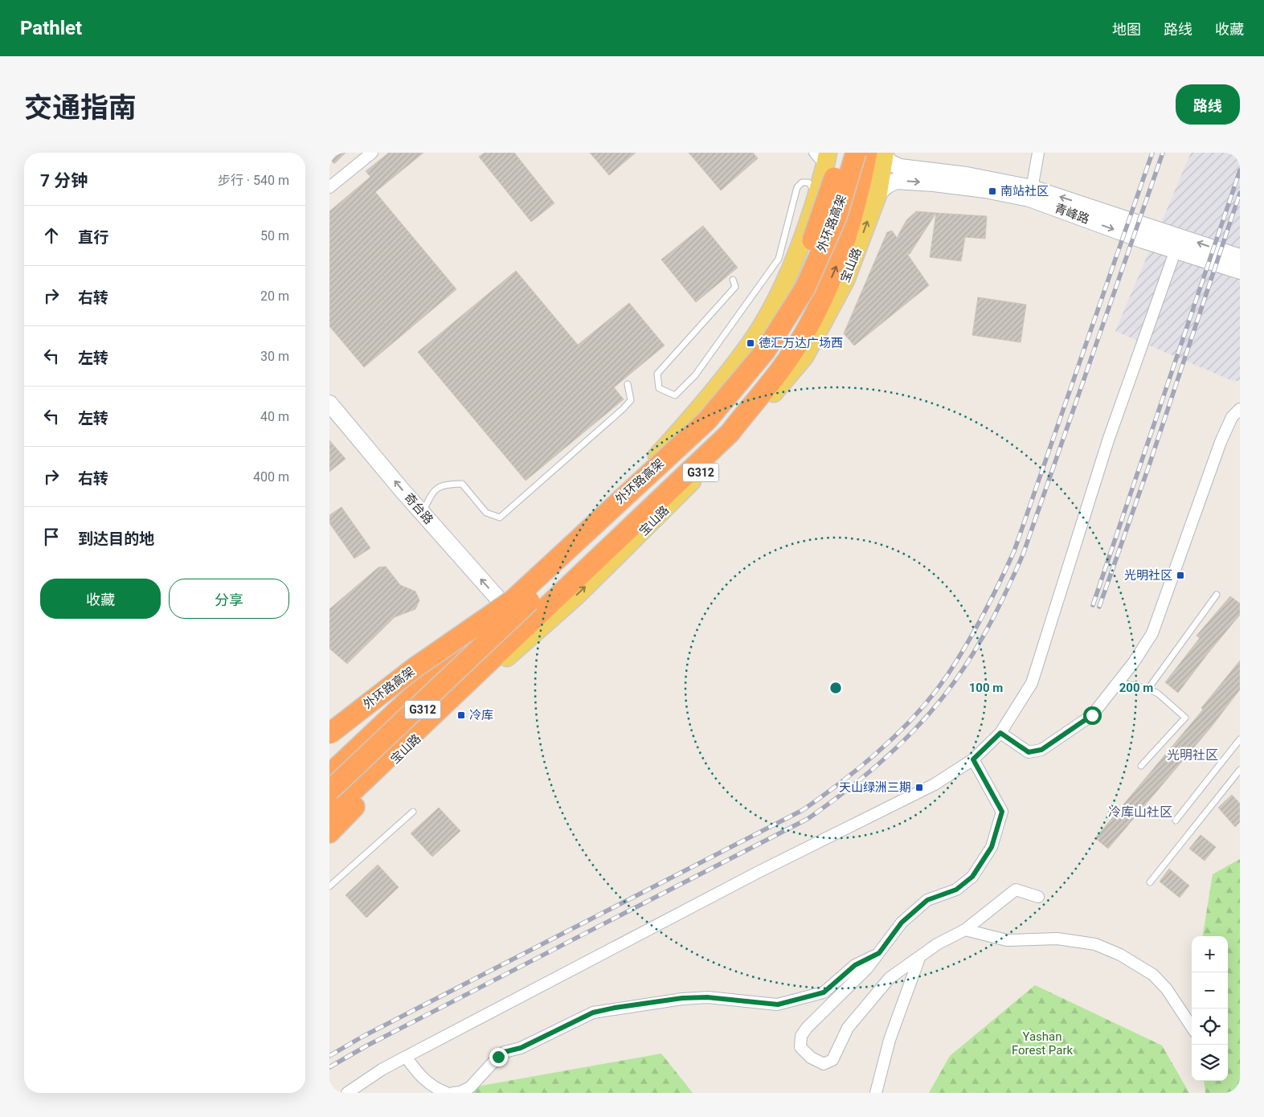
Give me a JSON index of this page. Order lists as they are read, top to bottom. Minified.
{"streets":{"highway":["外环路高架"],"main road":["青峰路","宝山路","G312","奇台路"]},"crossings":[["青峰路","宝山路"],["宝山路","奇台路"]],"one_way":["奇台路"],"districts":["光明社区","冷库山社区"],"parks":["Yashan Forest Park"],"places":{"transit":["南站社区","德汇万达广场西","光明社区","冷库","天山绿洲三期"]},"page":{"header":"Pathlet","nav":["地图","路线","收藏"],"title":"交通指南","buttons":["路线",["收藏","分享"]],"heading":["7 分钟","步行 · 540 m"],"list":[["直行","50 m"],["右转","20 m"],["左转","30 m"],["左转","40 m"],["右转","400 m"],"到达目的地"],"map_buttons":["+","−"]},"rings":["100 m","200 m"]}
